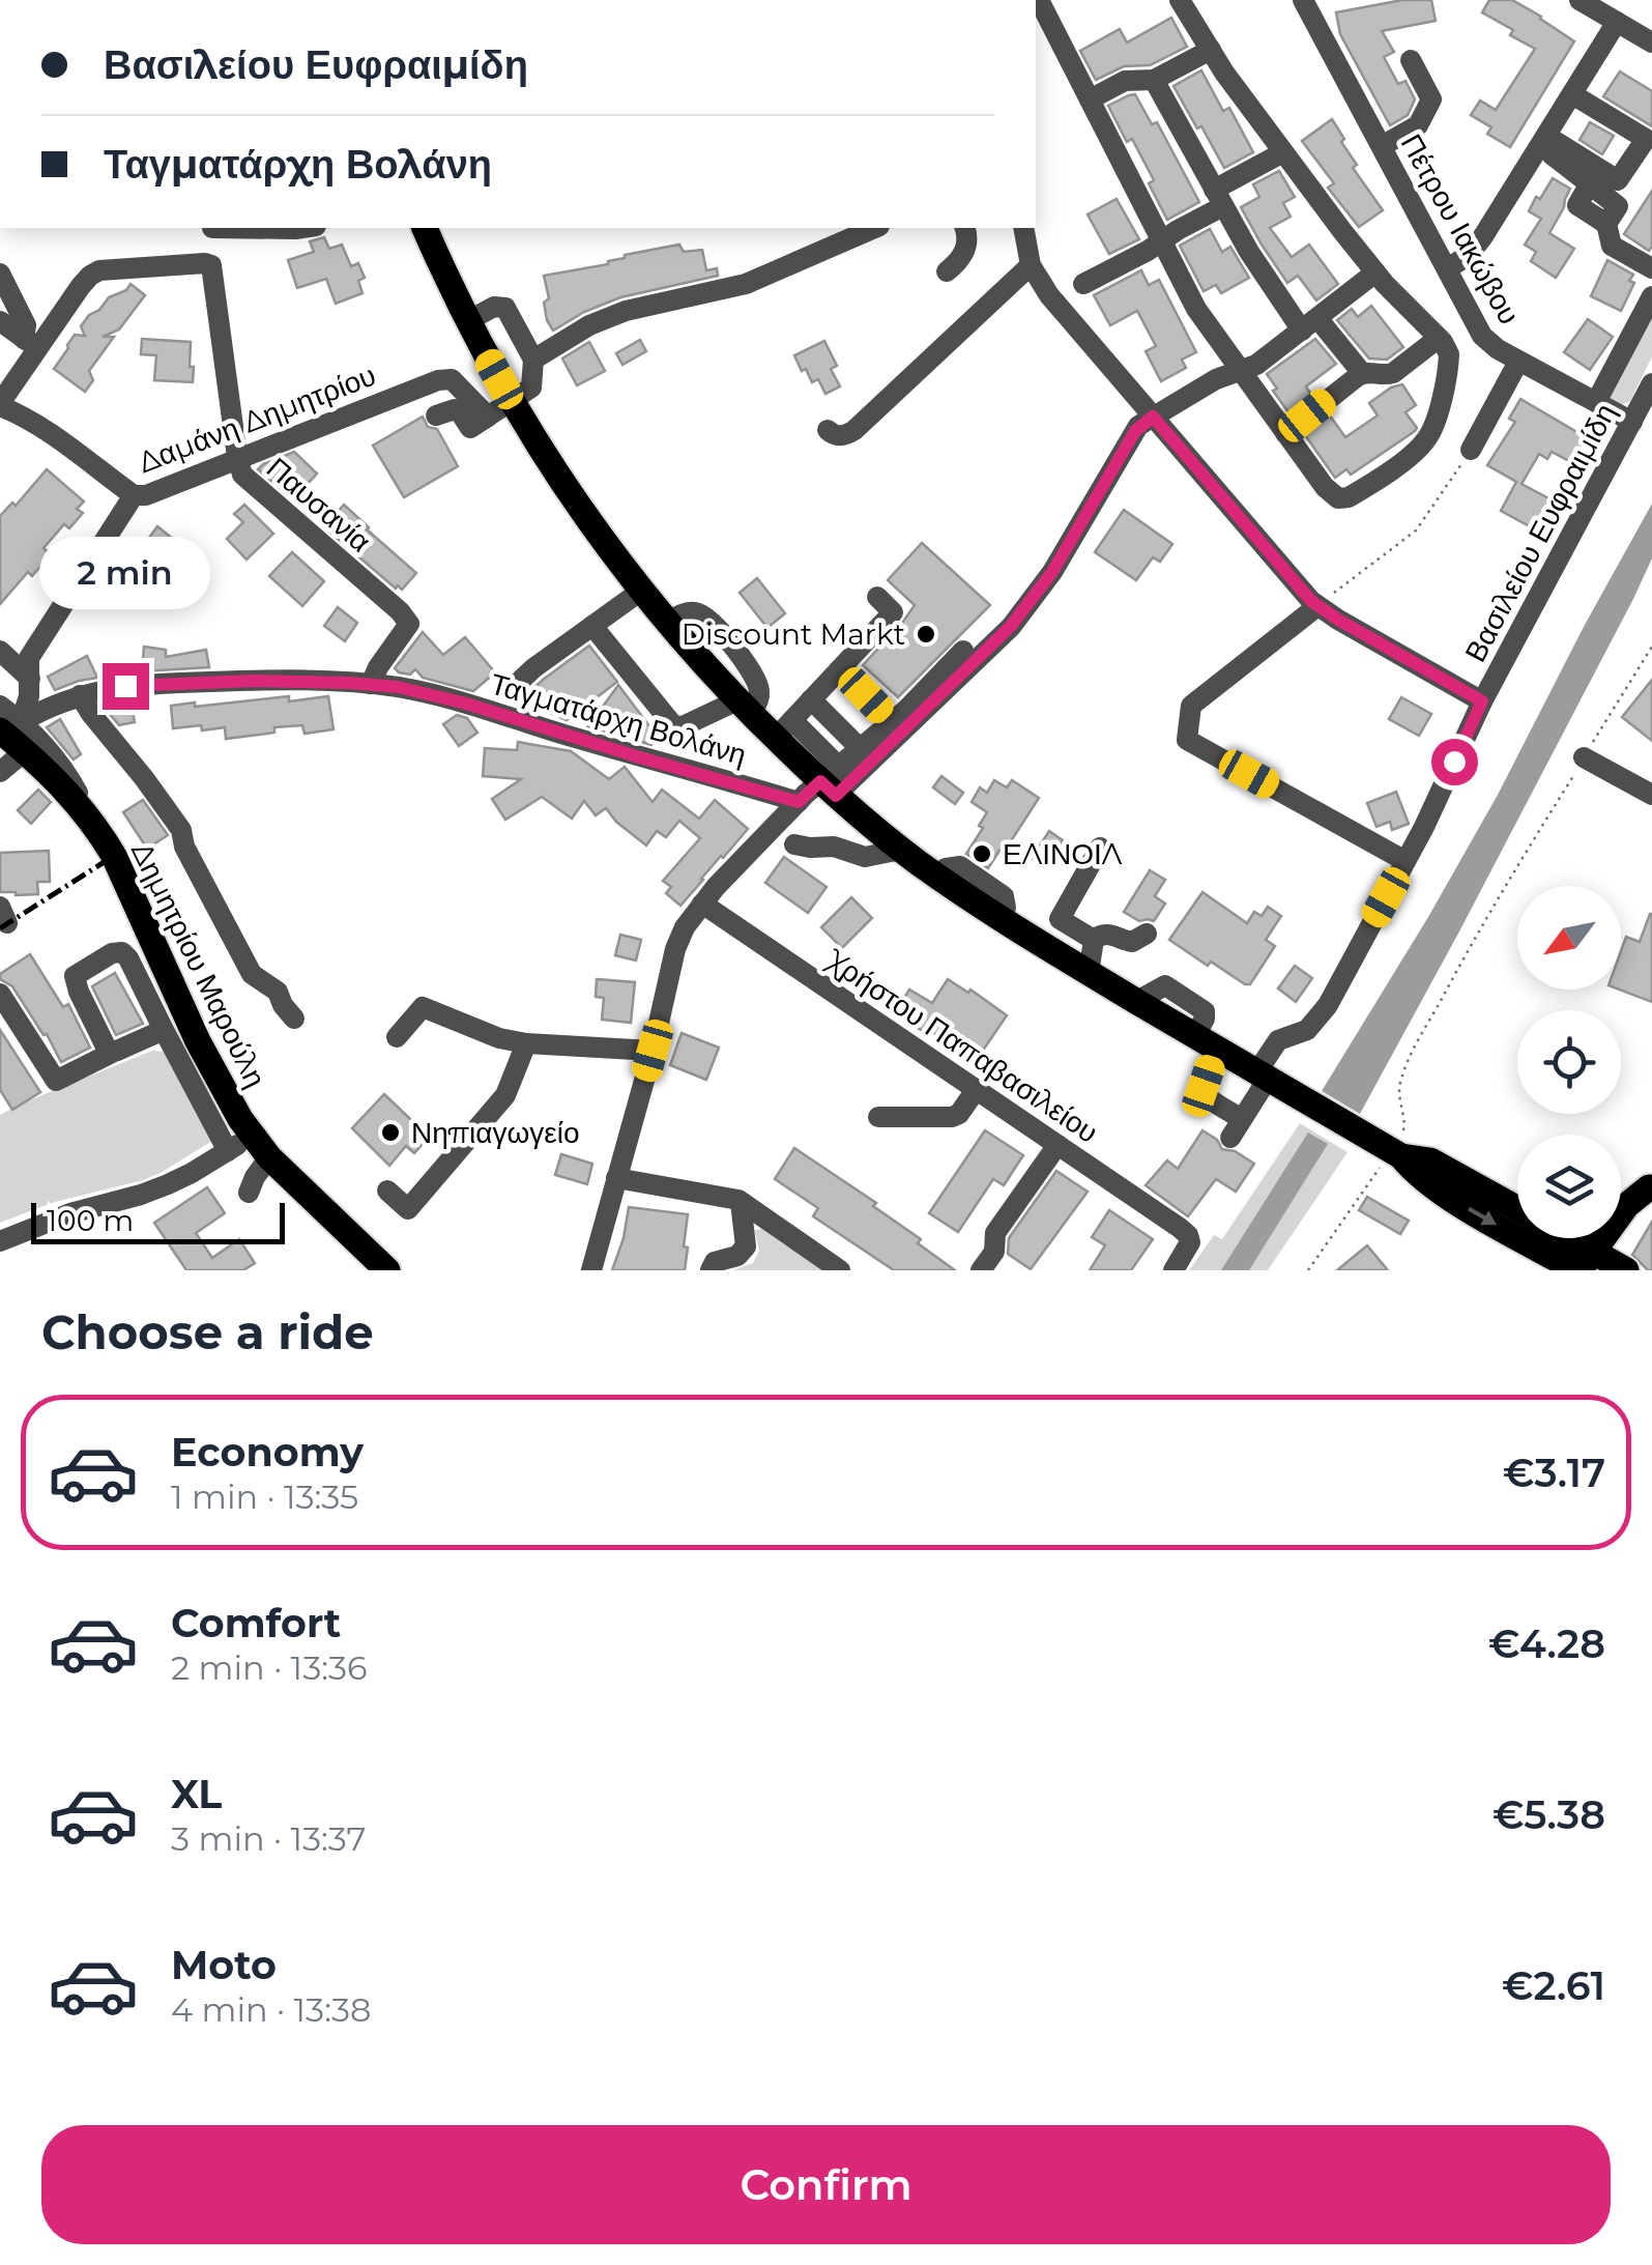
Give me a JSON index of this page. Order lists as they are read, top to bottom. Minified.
{"streets":{"main road":["Δημητρίου Μαρούλη"],"street":["Πέτρου Ιακώβου","Δαμάνη Δημητρίου","Παυσανία","Βασιλείου Ευφραιμίδη","Ταγματάρχη Βολάνη","Χρήστου Παπαβασιλείου"]},"crossings":[["Πέτρου Ιακώβου","Βασιλείου Ευφραιμίδη"],["Δαμάνη Δημητρίου","Παυσανία"],["Δαμάνη Δημητρίου","Ταγματάρχη Βολάνη"],["Δαμάνη Δημητρίου","Δημητρίου Μαρούλη"],["Παυσανία","Ταγματάρχη Βολάνη"],["Ταγματάρχη Βολάνη","Δημητρίου Μαρούλη"]],"places":["Discount Markt","ΕΛΙΝΟΙΛ","Νηπιαγωγείο"],"scale_bar":"100 m","north":"bottom left","page":{"banner":["Βασιλείου Ευφραιμίδη","Ταγματάρχη Βολάνη"],"bubble":"2 min","scale":"100 m","heading":"Choose a ride","list":[{"name":"Economy","note":"1 min · 13:35","value":"€3.17"},{"name":"Comfort","note":"2 min · 13:36","value":"€4.28"},{"name":"XL","note":"3 min · 13:37","value":"€5.38"},{"name":"Moto","note":"4 min · 13:38","value":"€2.61"}],"buttons":"Confirm"}}
